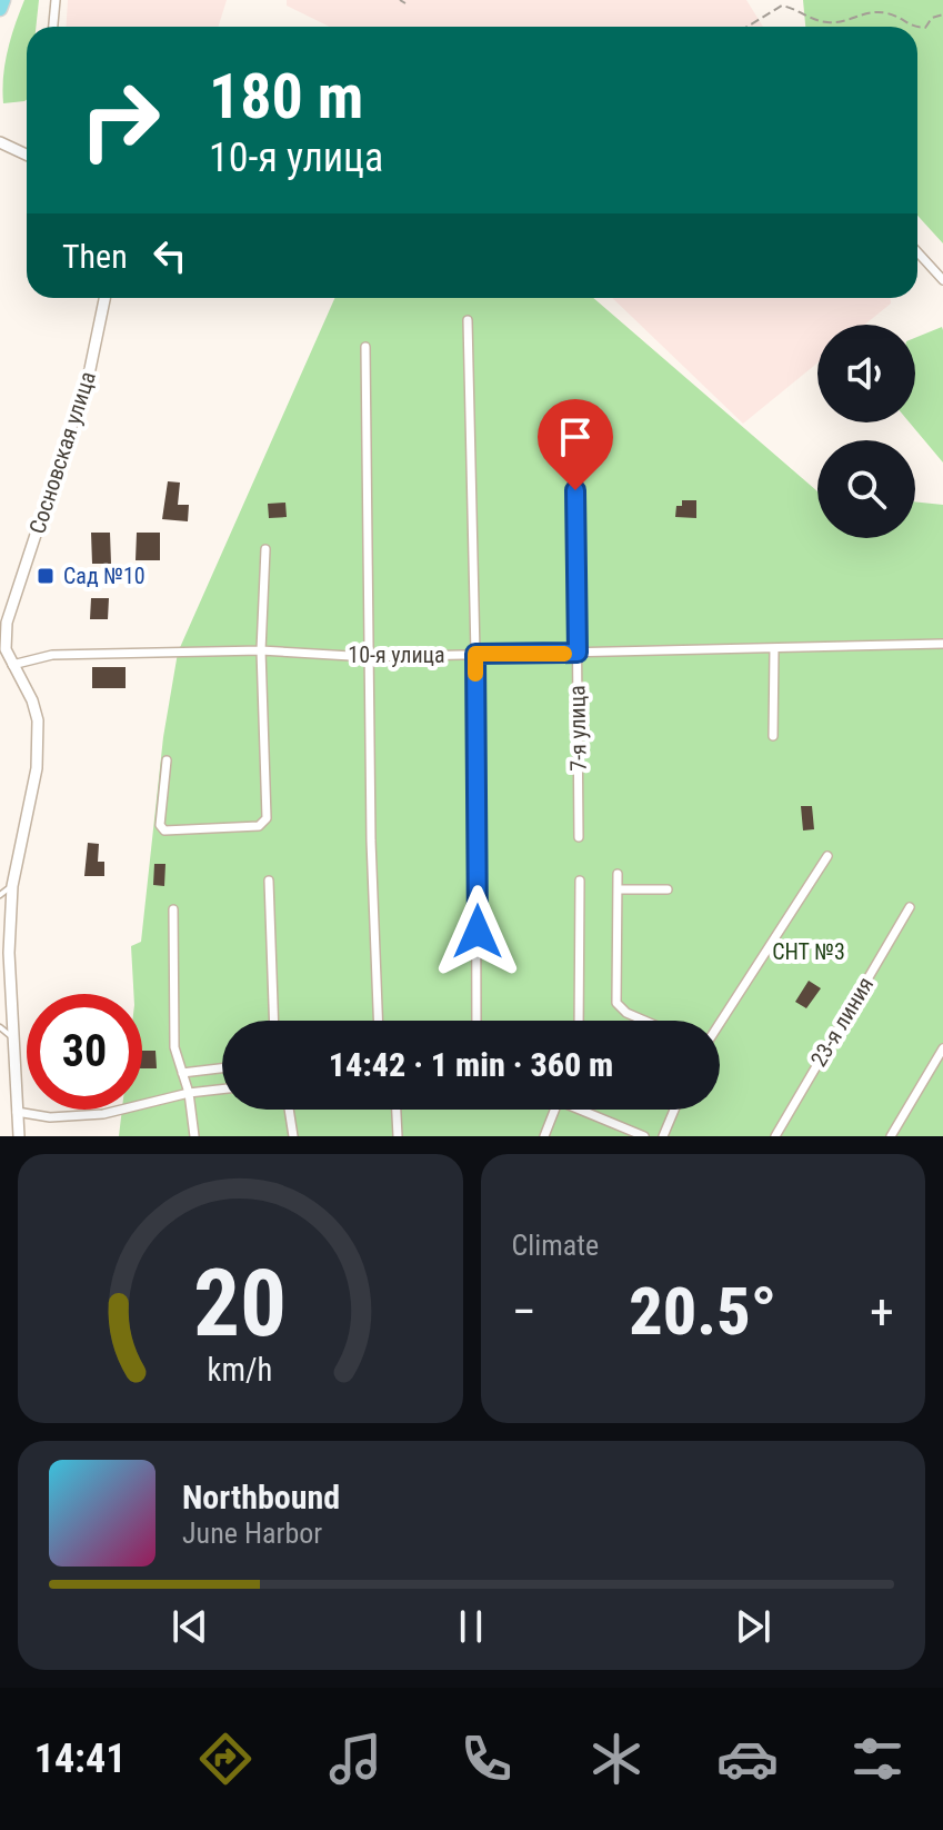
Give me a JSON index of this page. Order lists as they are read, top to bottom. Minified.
{"streets":{"street":["Сосновская улица","10-я улица","7-я улица","23-я линия"]},"crossings":[["Сосновская улица","10-я улица"],["10-я улица","7-я улица"]],"parks":["СНТ №3"],"places":{"transit":["Сад №10"]},"page":{"turn":["180 m","10-я улица"],"then":"Then","limit":"30","trip":"14:42 · 1 min · 360 m","tile":"Climate","heat":["−","20.5°","+"],"song":["Northbound","June Harbor"],"tabs":"14:41","gauge":["20","km/h"]}}
